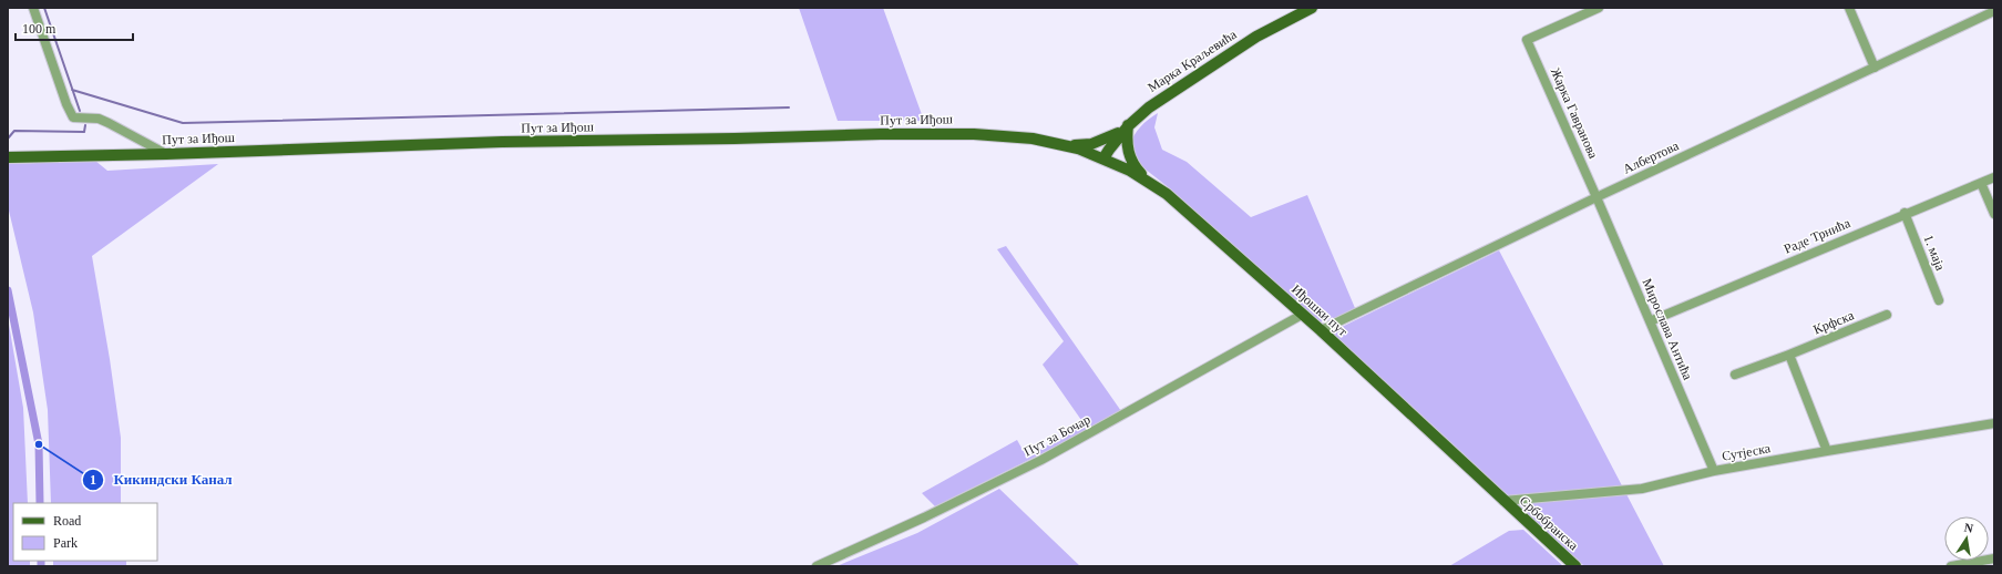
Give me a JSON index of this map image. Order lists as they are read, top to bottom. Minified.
{"streets":{"main road":["Марка Краљевића","Пут за Иђош","Иђошки пут","Србобранска"],"street":["Жарка Гавранова","Албертова","Раде Трнића","1. маја","Крфска","Мирослава Антића","Пут за Бочар","Сутјеска"]},"crossings":[["Марка Краљевића","Пут за Иђош"],["Марка Краљевића","Иђошки пут"],["Жарка Гавранова","Албертова"],["Жарка Гавранова","Мирослава Антића"],["Пут за Иђош","Иђошки пут"],["Албертова","Иђошки пут"],["Албертова","Мирослава Антића"],["Раде Трнића","1. маја"],["Раде Трнића","Мирослава Антића"],["Иђошки пут","Пут за Бочар"],["Иђошки пут","Сутјеска"],["Иђошки пут","Србобранска"],["Мирослава Антића","Сутјеска"],["Сутјеска","Србобранска"]],"places":["Кикиндски Канал"],"legend":["Road","Park"],"scale_bar":"100 m","north":"top"}
